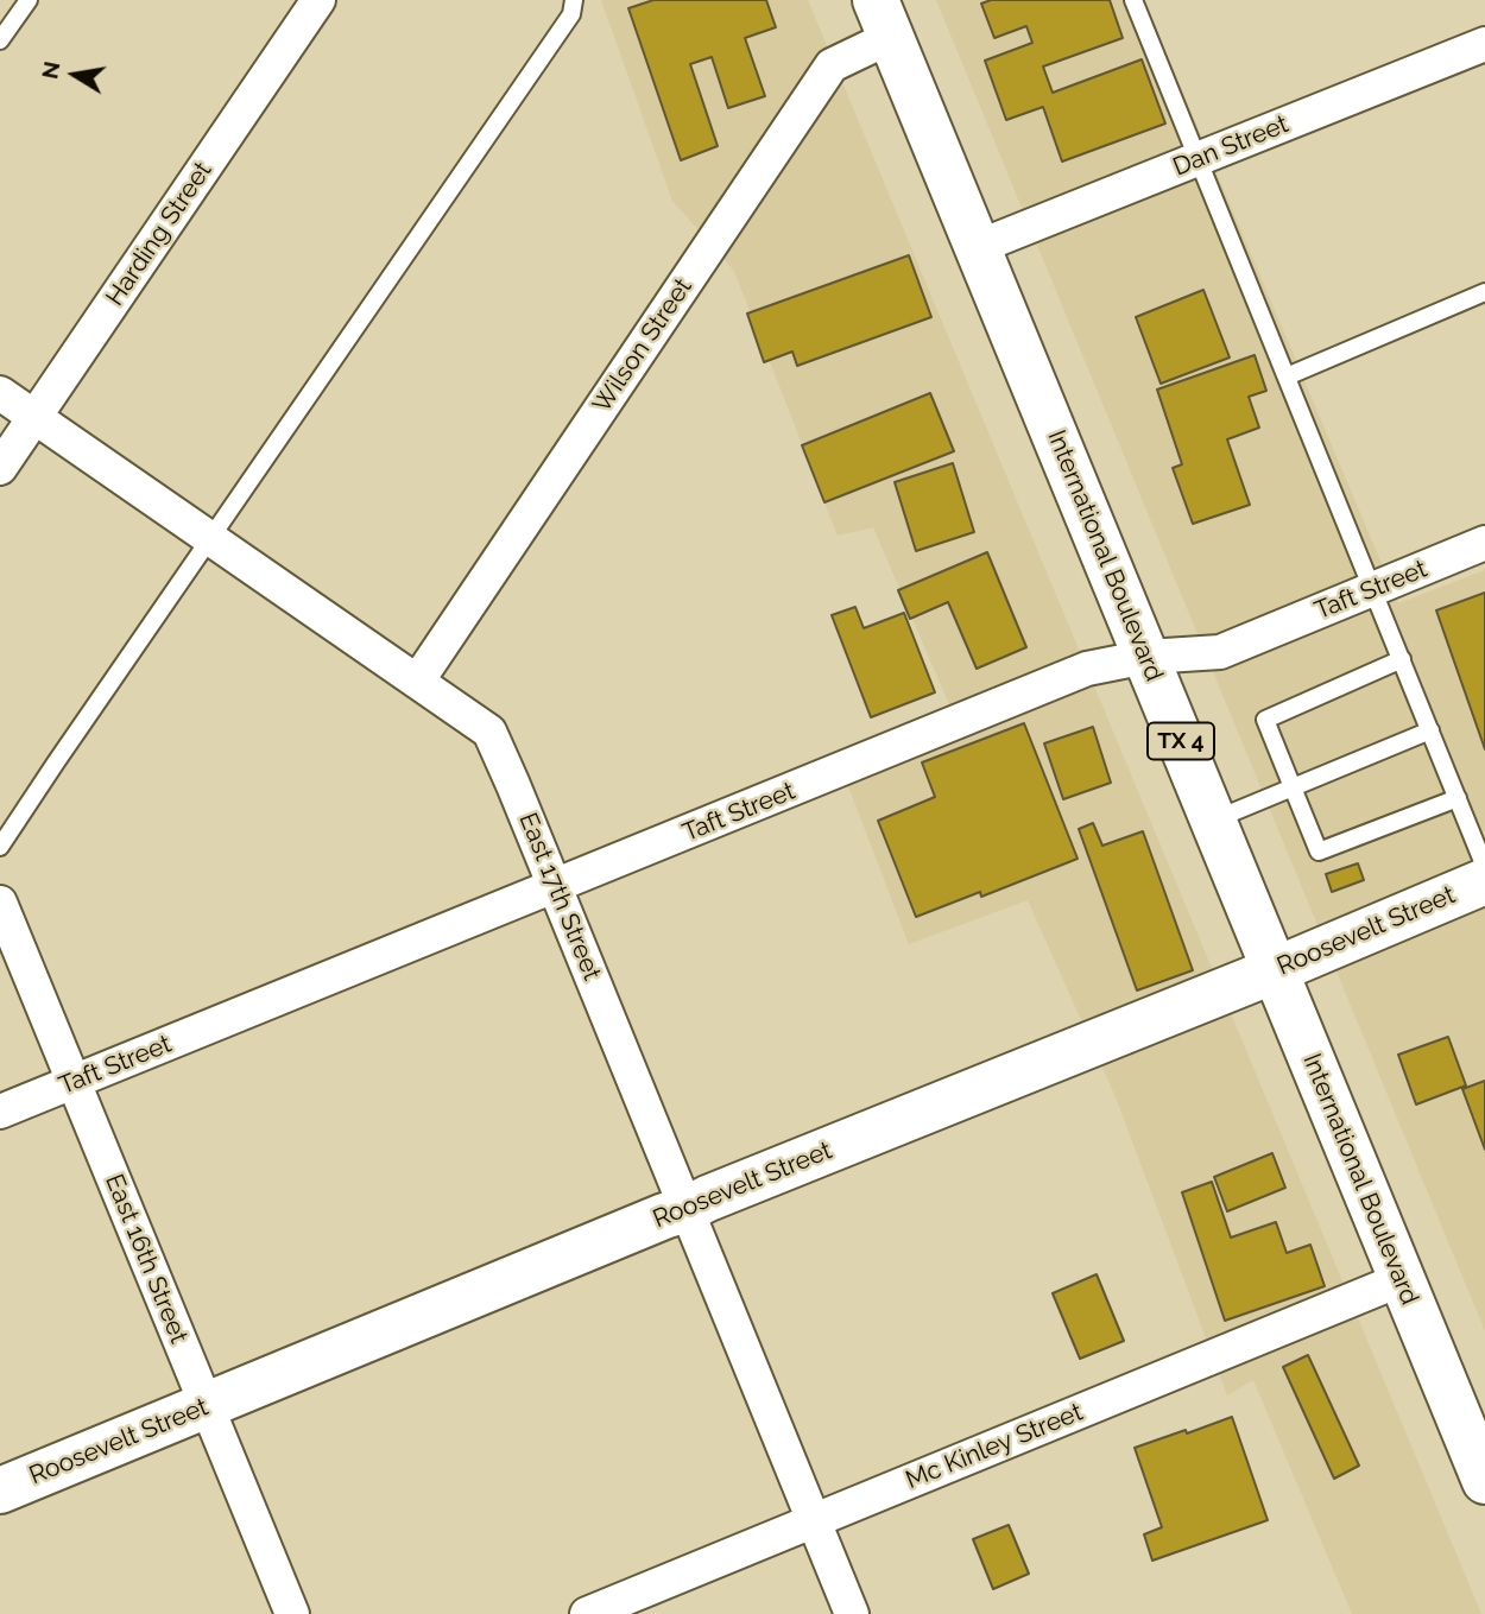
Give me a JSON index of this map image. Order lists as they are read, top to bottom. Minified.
{"streets":{"street":["Dan Street","Harding Street","Wilson Street","International Boulevard","Taft Street","TX 4","East 17th Street","Roosevelt Street","East 16th Street","Mc Kinley Street"]},"crossings":[["Dan Street","International Boulevard"],["Harding Street","East 17th Street"],["Wilson Street","International Boulevard"],["Wilson Street","East 17th Street"],["International Boulevard","Taft Street"],["International Boulevard","Roosevelt Street"],["International Boulevard","Mc Kinley Street"],["Taft Street","East 17th Street"],["Taft Street","East 16th Street"],["East 17th Street","Roosevelt Street"],["East 17th Street","Mc Kinley Street"],["Roosevelt Street","East 16th Street"]],"north":"left"}
